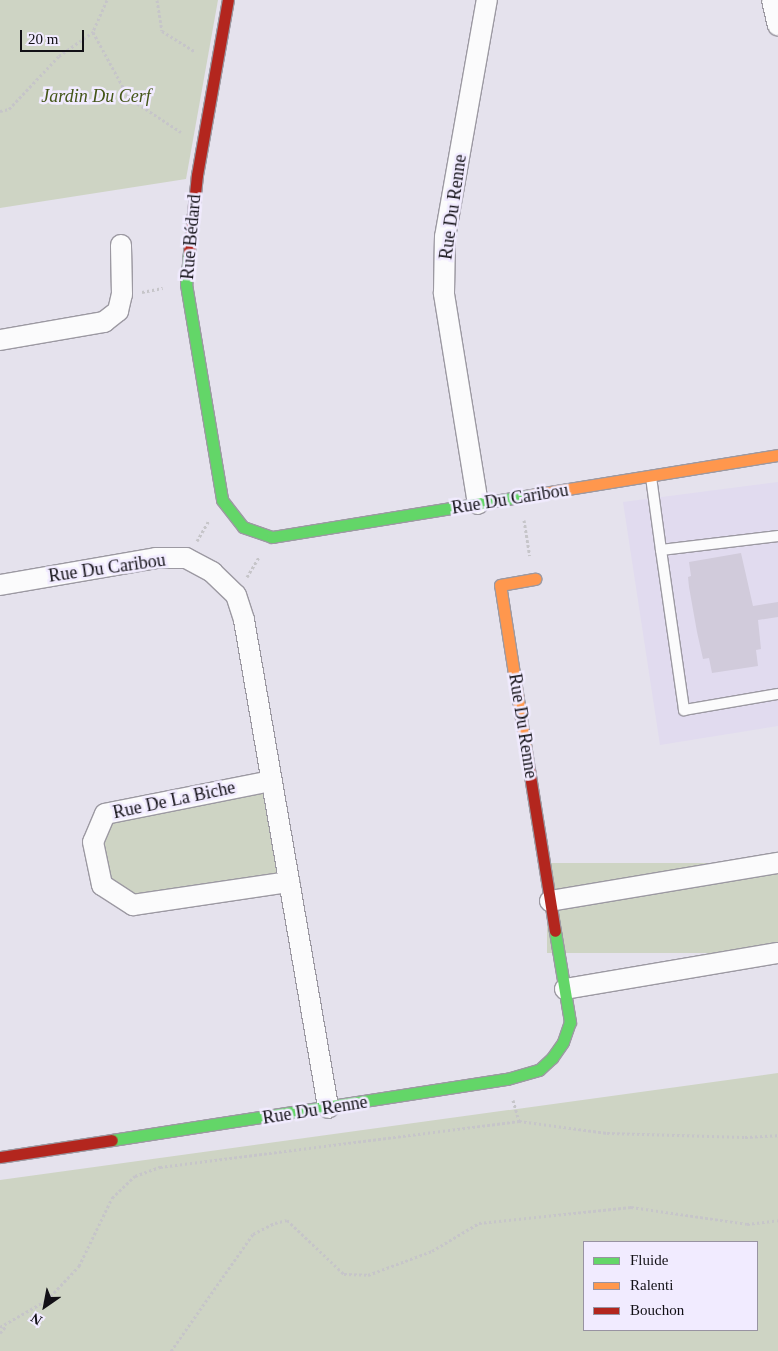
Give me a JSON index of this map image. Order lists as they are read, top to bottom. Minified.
{"streets":{"street":["Rue Du Renne","Rue Bédard","Rue Du Caribou","Rue De La Biche"]},"crossings":[["Rue Du Renne","Rue Du Caribou"],["Rue Bédard","Rue Du Caribou"]],"parks":["Jardin Du Cerf"],"legend":["Fluide","Ralenti","Bouchon"],"scale_bar":"20 m","north":"bottom left"}
